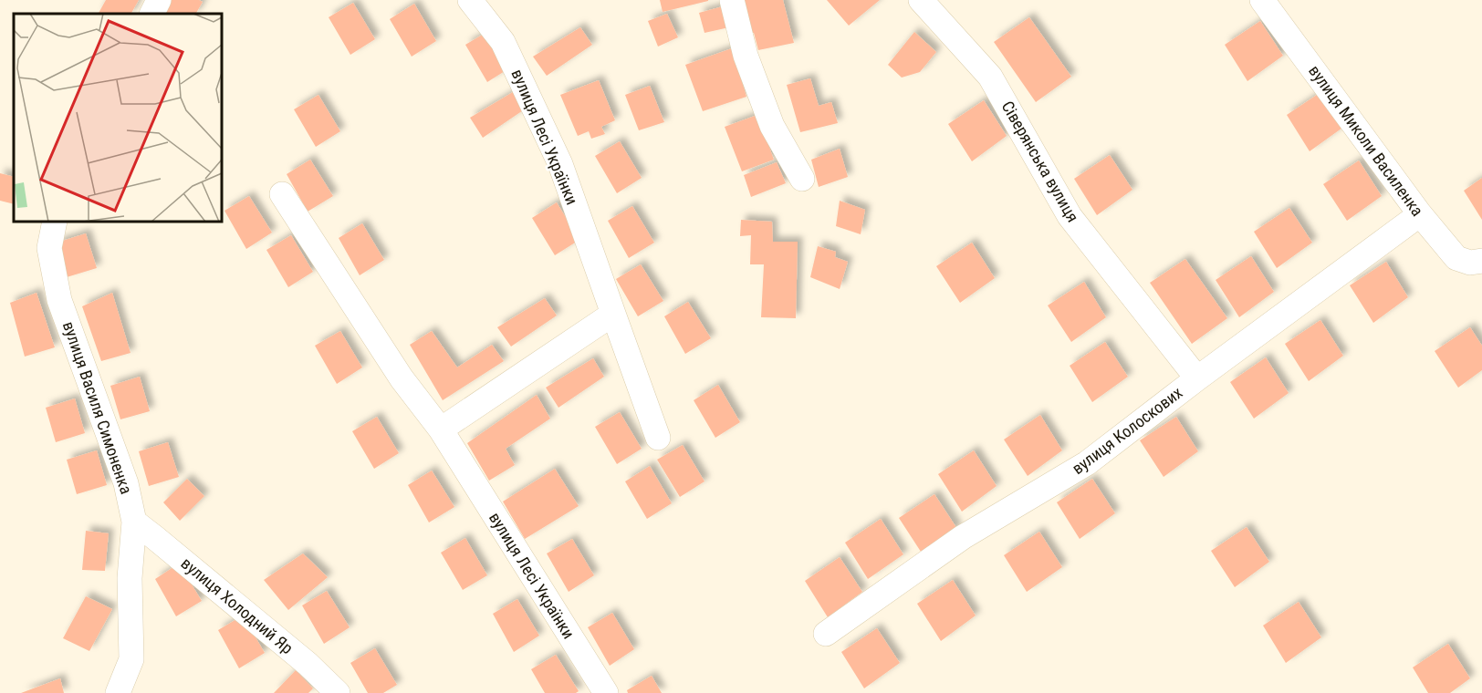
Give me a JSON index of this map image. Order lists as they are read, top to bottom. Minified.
{"streets":{"street":["вулиця Лесі Українки","вулиця Миколи Василенка","Сіверянська вулиця","вулиця Василя Симоненка","вулиця Колоскових","вулиця Холодний Яр"]},"crossings":[["вулиця Миколи Василенка","вулиця Колоскових"],["Сіверянська вулиця","вулиця Колоскових"],["вулиця Василя Симоненка","вулиця Холодний Яр"]]}
